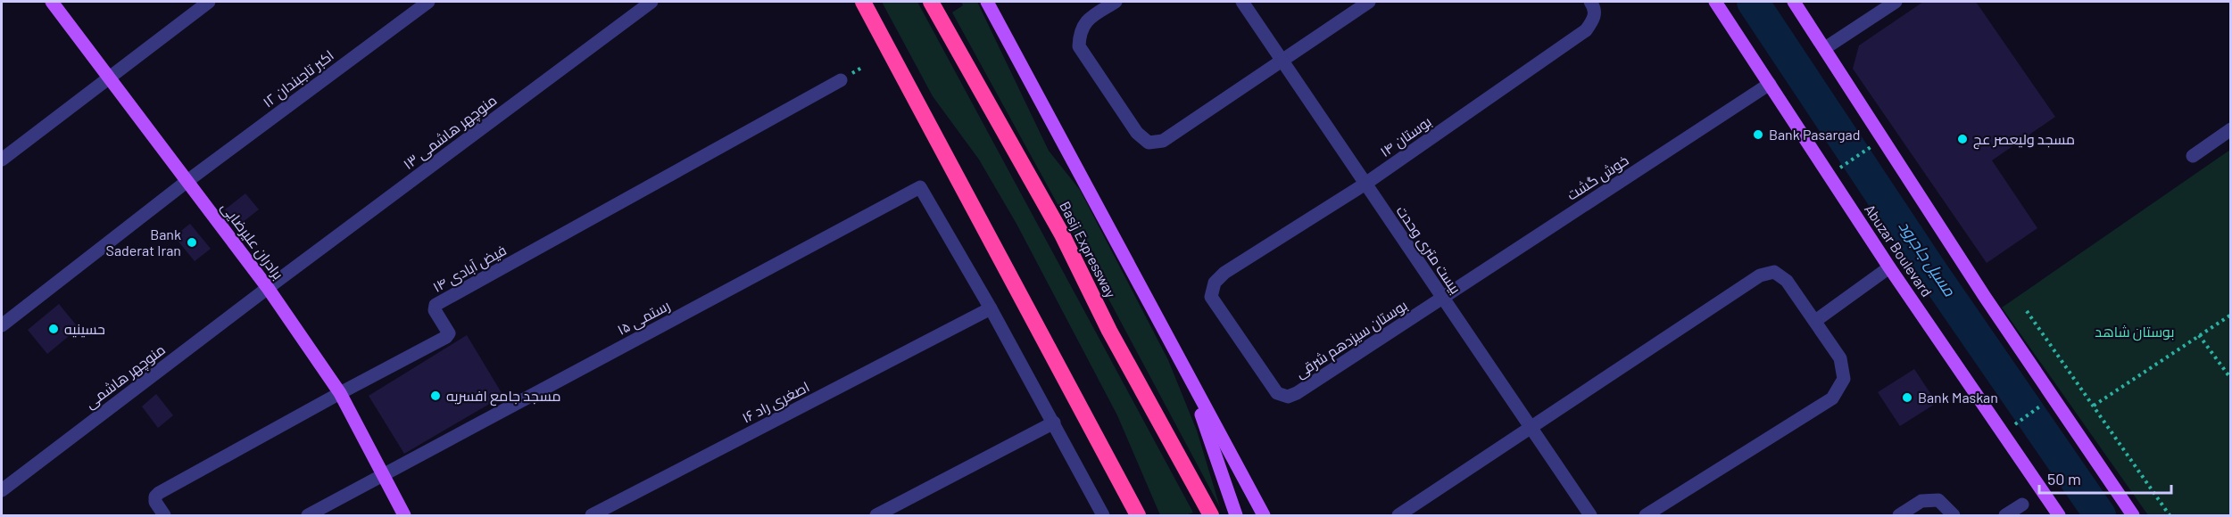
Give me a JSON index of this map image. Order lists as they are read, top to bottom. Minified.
{"streets":{"highway":["Basij Expressway"],"main road":["برادران علیرضایی","Abuzar Boulevard"],"street":["اکبر تاجبندان ۱۲","منوچهر هاشمی ۱۳","بوستان ۱۴","خوش گشت","بیست متری وحدت","فیض آبادی ۱۴","رستمی ۱۵","بوستان سیزدهم شرقی","منوچهر هاشمی","اصغری راد ۱۶"]},"crossings":[["اکبر تاجبندان ۱۲","برادران علیرضایی"],["منوچهر هاشمی ۱۳","برادران علیرضایی"],["منوچهر هاشمی ۱۳","منوچهر هاشمی"],["بوستان ۱۴","بیست متری وحدت"],["بوستان ۱۴","بوستان سیزدهم شرقی"],["خوش گشت","بیست متری وحدت"],["خوش گشت","Abuzar Boulevard"],["خوش گشت","بوستان سیزدهم شرقی"],["برادران علیرضایی","فیض آبادی ۱۴"],["برادران علیرضایی","رستمی ۱۵"],["برادران علیرضایی","منوچهر هاشمی"],["بیست متری وحدت","بوستان سیزدهم شرقی"],["رستمی ۱۵","اصغری راد ۱۶"]],"water":["مسیل جاجرود"],"parks":["بوستان شاهد"],"places":["Bank Pasargad","مسجد ولیعصر عج","Bank Saderat Iran","حسینیه","مسجد جامع افسریه","Bank Maskan"],"scale_bar":"50 m"}
